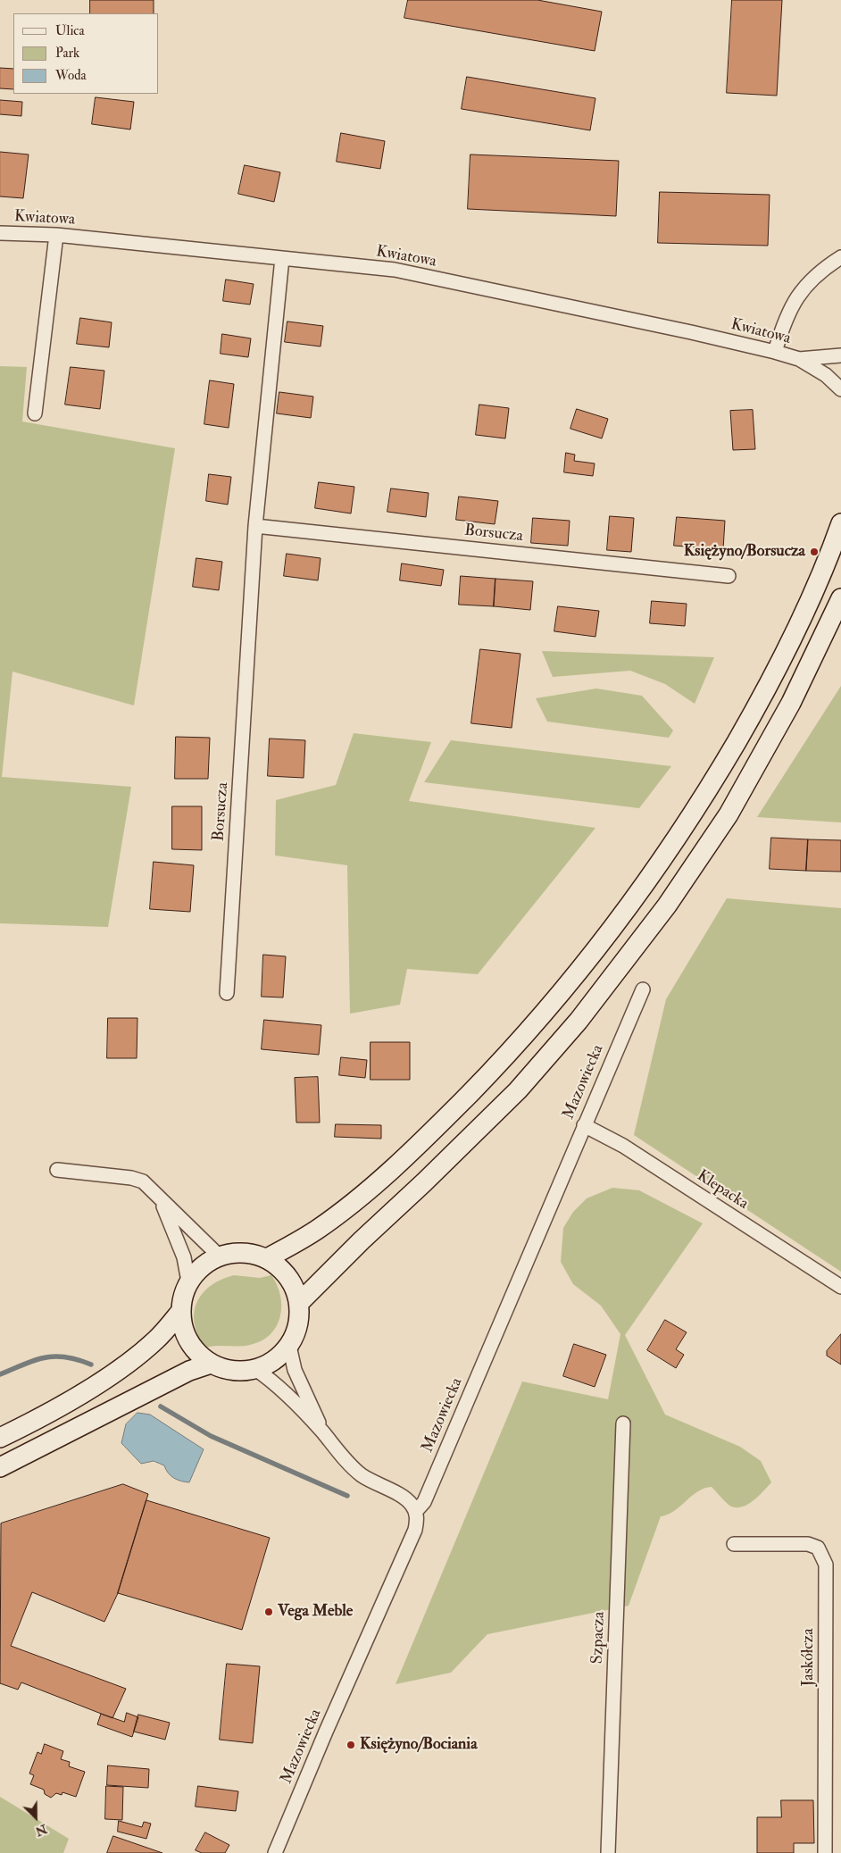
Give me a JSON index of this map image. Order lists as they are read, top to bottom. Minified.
{"streets":{"street":["Kwiatowa","Borsucza","Mazowiecka","Klepacka","Szpacza","Jaskółcza"]},"crossings":[["Kwiatowa","Borsucza"],["Mazowiecka","Klepacka"]],"places":["Księżyno/Borsucza","Vega Meble","Księżyno/Bociania"],"legend":["Ulica","Park","Woda"],"north":"bottom right"}
